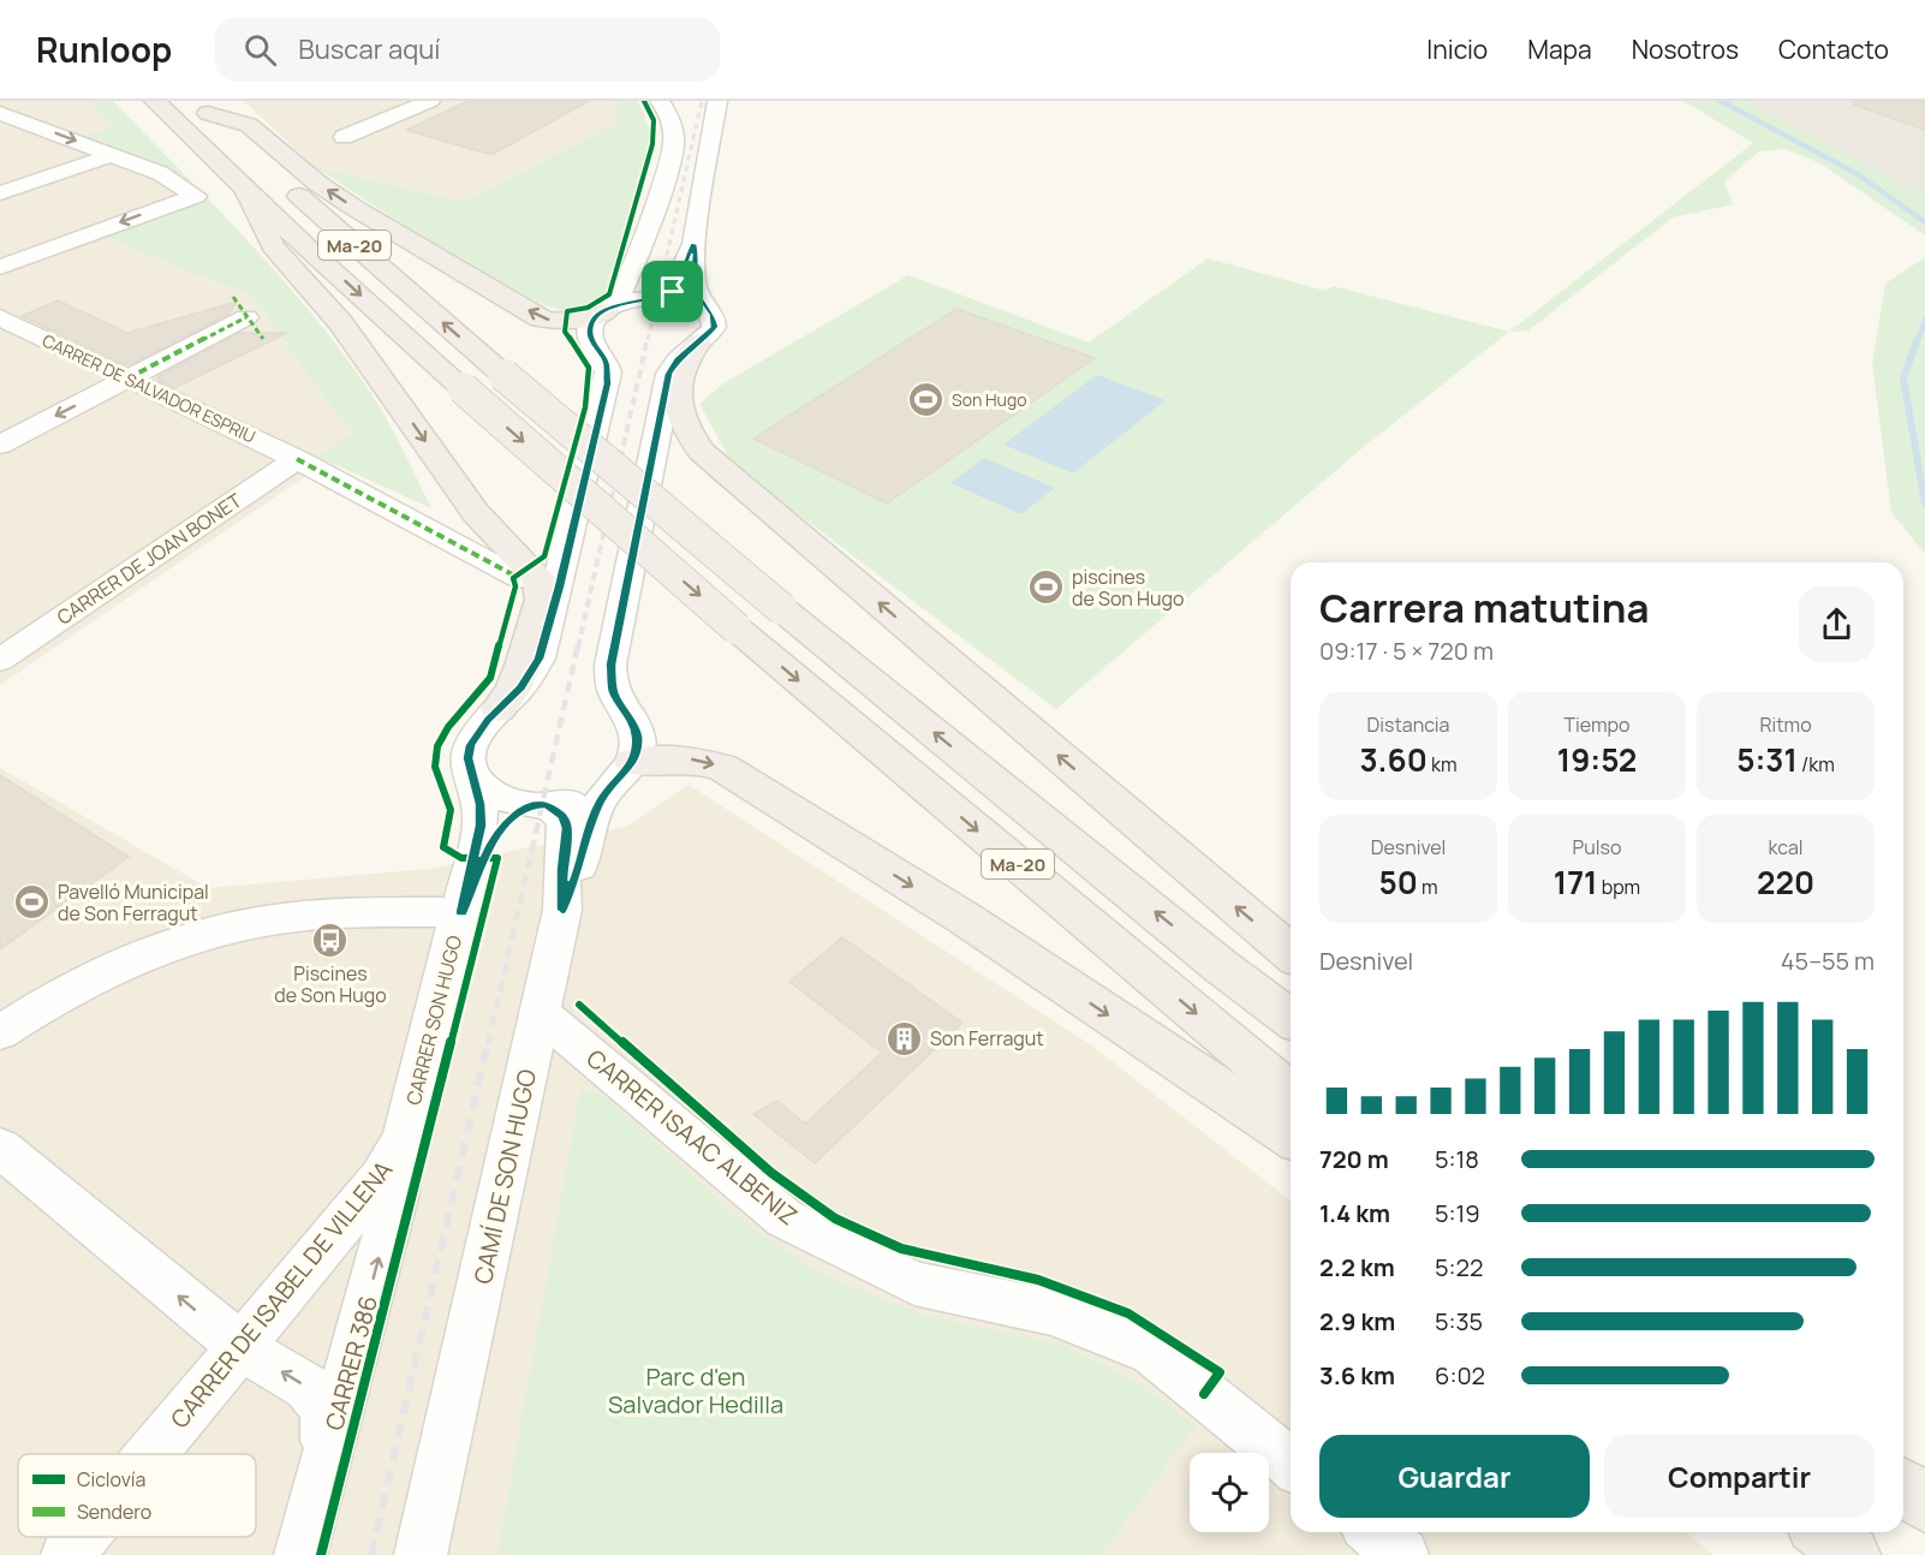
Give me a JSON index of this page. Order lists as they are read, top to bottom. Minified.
{"streets":{"highway":["Ma-20"],"street":["CARRER DE SALVADOR ESPRIU","CARRER DE JOAN BONET","CARRER SON HUGO","CARRER ISAAC ALBENIZ","CAMÍ DE SON HUGO","CARRER DE ISABEL DE VILLENA","CARRER 386"]},"crossings":[["CARRER DE SALVADOR ESPRIU","CARRER DE JOAN BONET"],["CARRER SON HUGO","CARRER DE ISABEL DE VILLENA"],["CARRER SON HUGO","CARRER 386"],["CARRER ISAAC ALBENIZ","CAMÍ DE SON HUGO"],["CARRER DE ISABEL DE VILLENA","CARRER 386"]],"one_way":["CARRER 386"],"parks":["Parc d'en Salvador Hedilla"],"places":{"sports":["Son Hugo","piscines de Son Hugo","Pavelló Municipal de Son Ferragut"],"bus stop":["Piscines de Son Hugo"],"building":["Son Ferragut"]},"legend":["Ciclovía","Sendero"],"page":{"header":"Runloop","search":"Buscar aquí","nav":["Inicio","Mapa","Nosotros","Contacto"],"heading":["Carrera matutina","09:17 · 5 × 720 m"],"stats":[["Distancia","3.60 km"],["Tiempo","19:52"],["Ritmo","5:31 /km"],["Desnivel","50 m"],["Pulso","171 bpm"],["kcal","220"]],"chart":["Desnivel","45–55 m"],"list":[{"name":"720 m","note":"5:18"},{"name":"1.4 km","note":"5:19"},{"name":"2.2 km","note":"5:22"},{"name":"2.9 km","note":"5:35"},{"name":"3.6 km","note":"6:02"}],"buttons":["Guardar","Compartir"]}}
